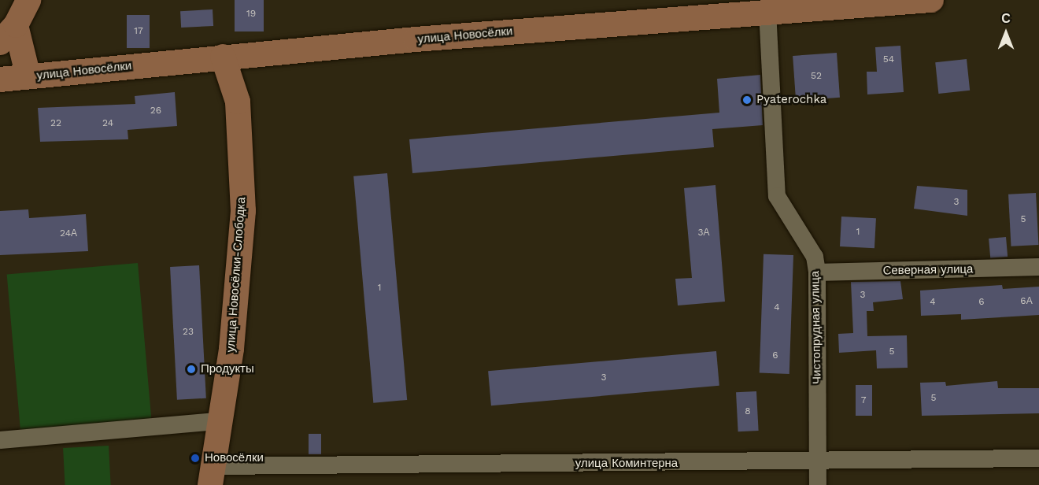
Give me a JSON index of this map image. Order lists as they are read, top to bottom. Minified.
{"streets":{"street":["улица Новосёлки","Северная улица","улица Новосёлки-Слободка","Чистопрудная улица","улица Коминтерна"]},"crossings":[["улица Новосёлки","улица Новосёлки-Слободка"],["улица Новосёлки","Чистопрудная улица"],["Северная улица","Чистопрудная улица"],["улица Новосёлки-Слободка","улица Коминтерна"],["Чистопрудная улица","улица Коминтерна"]],"places":["Pyaterochka","Продукты","Новосёлки"],"house_numbers":["19","17","54","52","26","22","24","3","5","1","3А","24А","1","3","6А","4","6","4","23","5","6","3","5","7","8"],"north":"top"}
